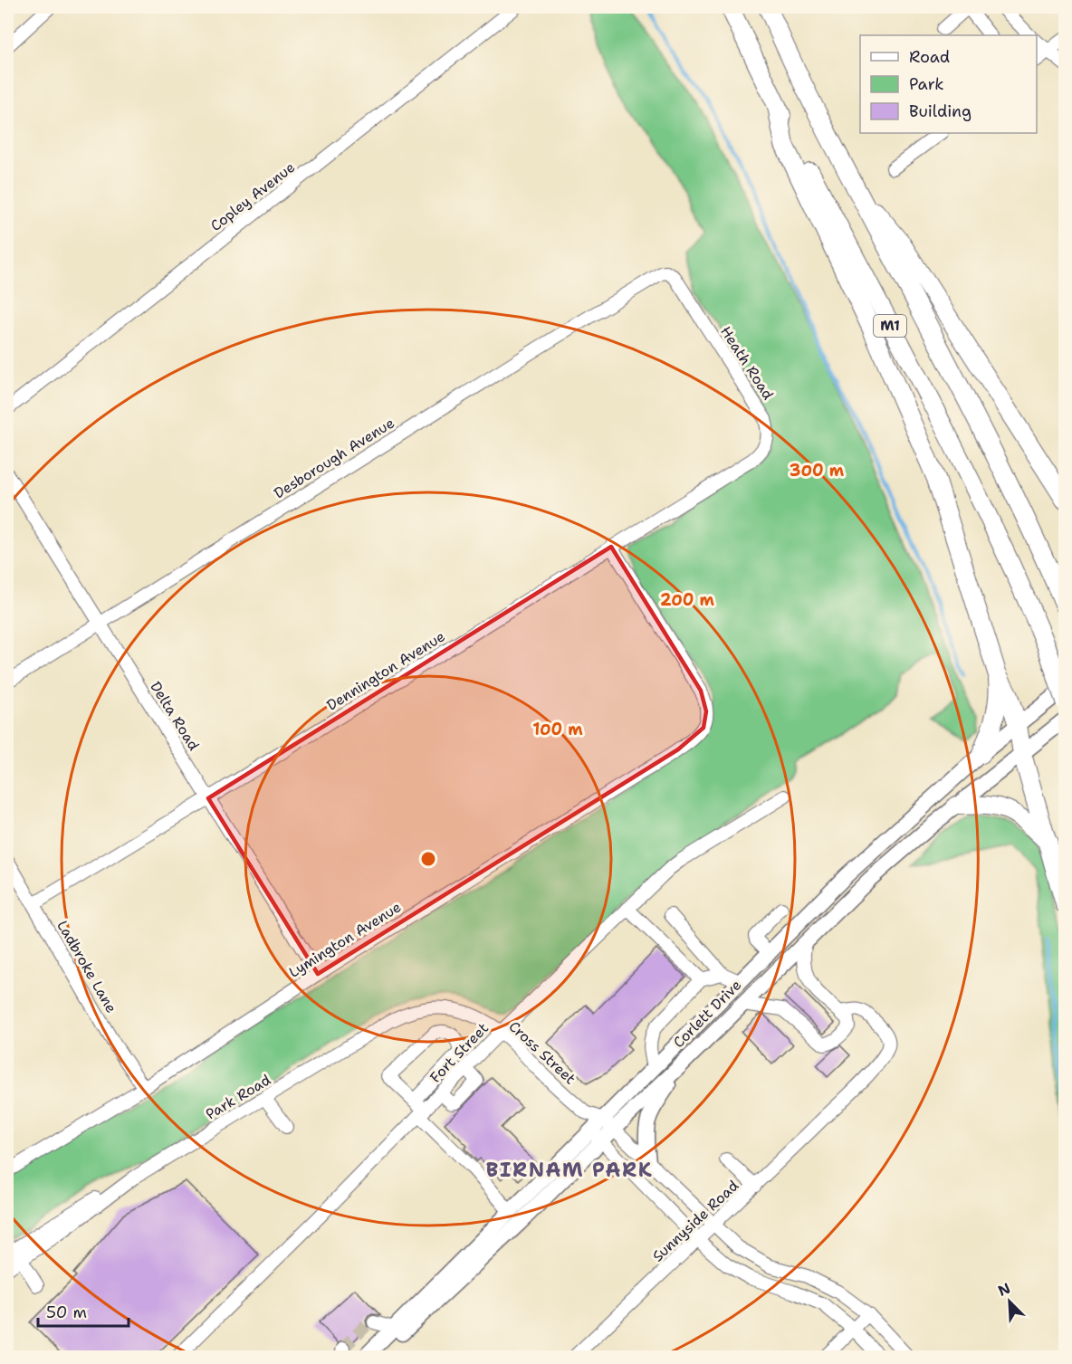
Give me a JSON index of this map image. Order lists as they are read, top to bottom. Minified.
{"streets":{"highway":["M1"],"main road":["Corlett Drive"],"street":["Copley Avenue","Heath Road","Desborough Avenue","Dennington Avenue","Delta Road","Lymington Avenue","Ladbroke Lane","Fort Street","Cross Street","Park Road","Sunnyside Road"]},"crossings":[["Heath Road","Desborough Avenue"],["Heath Road","Dennington Avenue"],["Desborough Avenue","Delta Road"],["Dennington Avenue","Delta Road"],["Dennington Avenue","Lymington Avenue"],["Dennington Avenue","Ladbroke Lane"],["Delta Road","Lymington Avenue"],["Lymington Avenue","Ladbroke Lane"],["Corlett Drive","Cross Street"],["Fort Street","Cross Street"],["Cross Street","Park Road"],["Cross Street","Sunnyside Road"]],"districts":["BIRNAM PARK"],"legend":["Road","Park","Building"],"scale_bar":"50 m","north":"top left","rings":["300 m","200 m","100 m"]}
